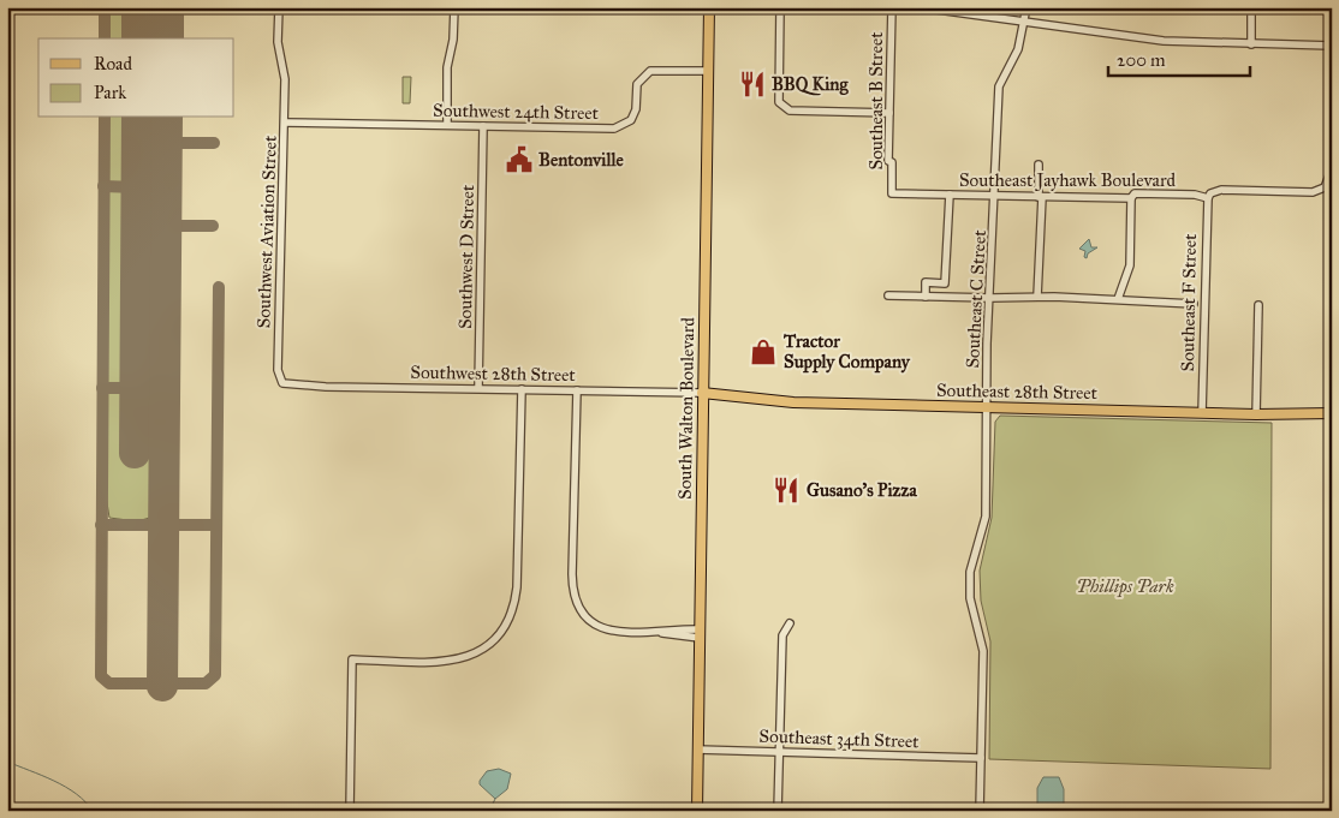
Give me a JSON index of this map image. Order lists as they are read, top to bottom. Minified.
{"streets":{"main road":["Southeast 28th Street","South Walton Boulevard"],"street":["Southeast B Street","Southwest 24th Street","Southeast Jayhawk Boulevard","Southwest Aviation Street","Southwest D Street","Southeast C Street","Southeast F Street","Southwest 28th Street","Southeast 34th Street"]},"crossings":[["Southeast B Street","Southeast Jayhawk Boulevard"],["Southwest 24th Street","Southwest Aviation Street"],["Southwest 24th Street","Southwest D Street"],["Southwest 24th Street","South Walton Boulevard"],["Southeast Jayhawk Boulevard","Southeast C Street"],["Southeast Jayhawk Boulevard","Southeast F Street"],["Southwest Aviation Street","Southwest 28th Street"],["Southwest D Street","Southwest 28th Street"],["Southeast C Street","Southeast 28th Street"],["Southeast C Street","Southeast 34th Street"],["Southeast F Street","Southeast 28th Street"],["Southwest 28th Street","Southeast 28th Street"],["Southwest 28th Street","South Walton Boulevard"],["Southeast 28th Street","South Walton Boulevard"],["South Walton Boulevard","Southeast 34th Street"]],"parks":["Phillips Park"],"places":{"restaurant":["BBQ King","Gusano's Pizza"],"public building":["Bentonville"],"shop":["Tractor Supply Company"]},"legend":["Road","Park"],"scale_bar":"200 m"}
